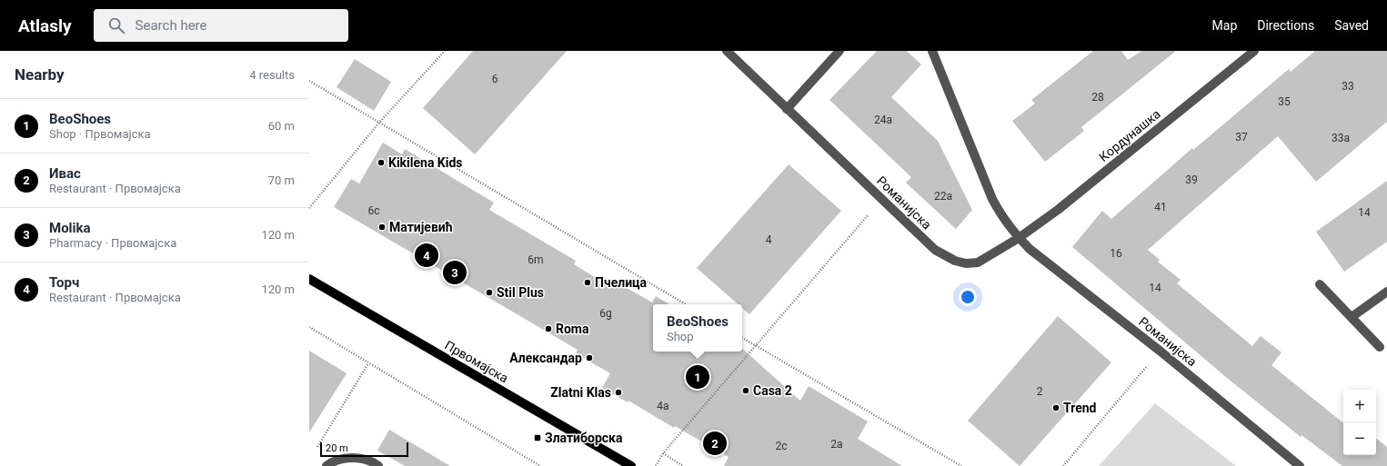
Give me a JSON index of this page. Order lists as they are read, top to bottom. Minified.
{"streets":{"main road":["Првомајска"],"street":["Кордунашка","Романијска"]},"crossings":[["Кордунашка","Романијска"]],"places":{"other":["Kikilena Kids","Матијевић","Пчелица","Stil Plus","Roma","Александар","Casa 2","Zlatni Klas","Trend"],"transit":["Златиборска"]},"house_numbers":["6","33","28","35","24a","37","33a","39","22a","41","6c","14","4","16","6m","14","6g","2","4a","2a","2c"],"scale_bar":"20 m","page":{"header":"Atlasly","search":"Search here","nav":["Map","Directions","Saved"],"heading":["Nearby","4 results"],"list":[{"mark":"1","name":"BeoShoes","note":"Shop · Првомајска","value":"60 m"},{"mark":"2","name":"Ивас","note":"Restaurant · Првомајска","value":"70 m"},{"mark":"3","name":"Molika","note":"Pharmacy · Првомајска","value":"120 m"},{"mark":"4","name":"Торч","note":"Restaurant · Првомајска","value":"120 m"}],"pins":["4","3","1","2"],"popup":["BeoShoes","Shop"],"map_buttons":["+","−"],"scale":"20 m"}}
